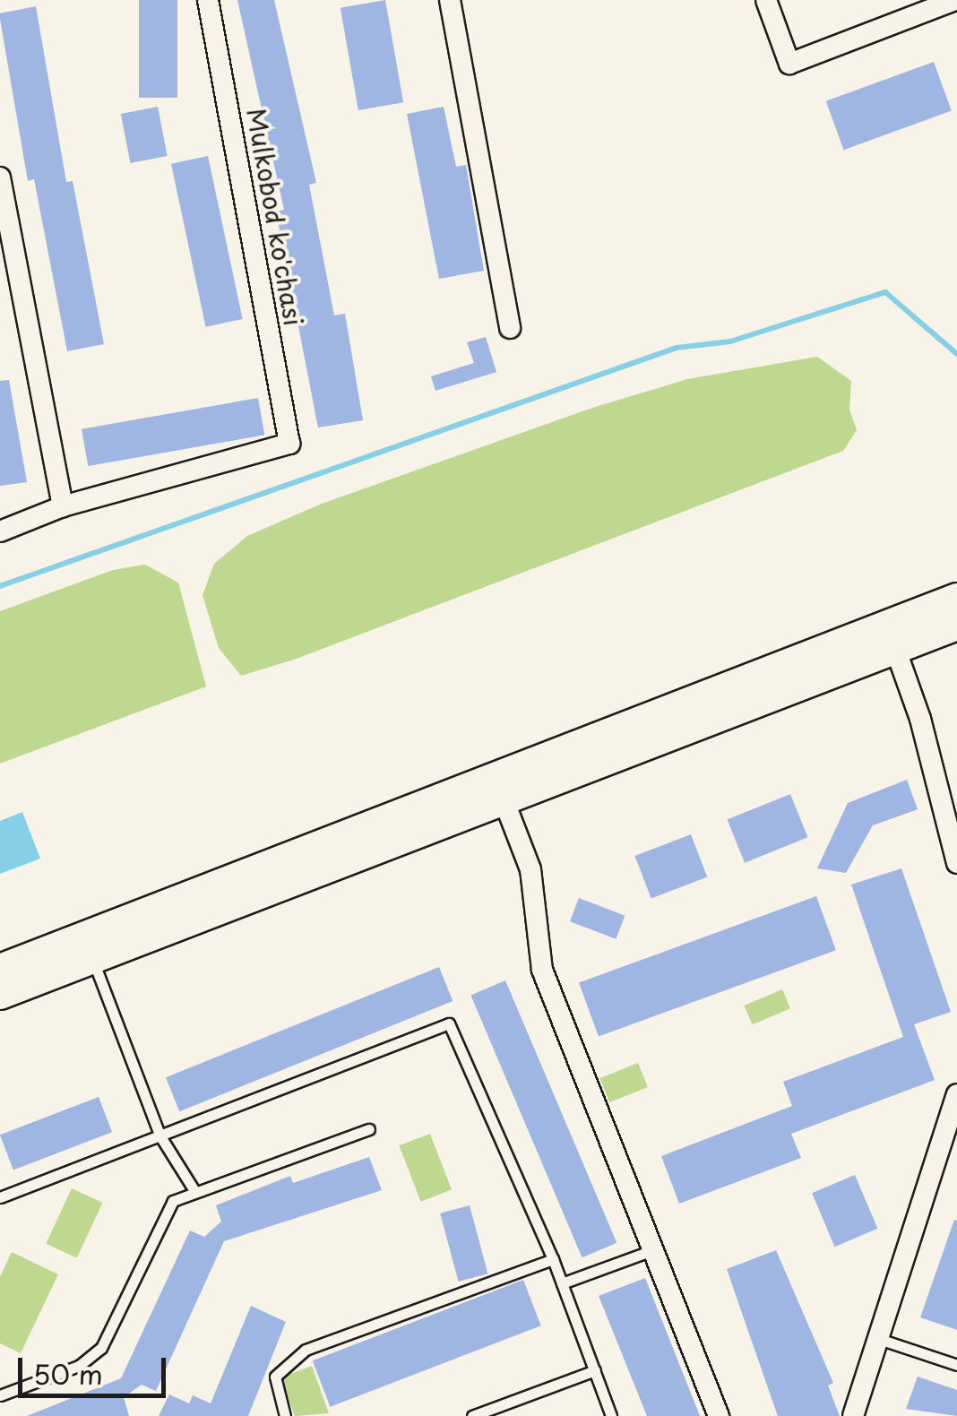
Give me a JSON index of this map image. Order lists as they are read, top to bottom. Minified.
{"streets":{"street":["Mulkobod ko'chasi"]},"scale_bar":"50 m"}
